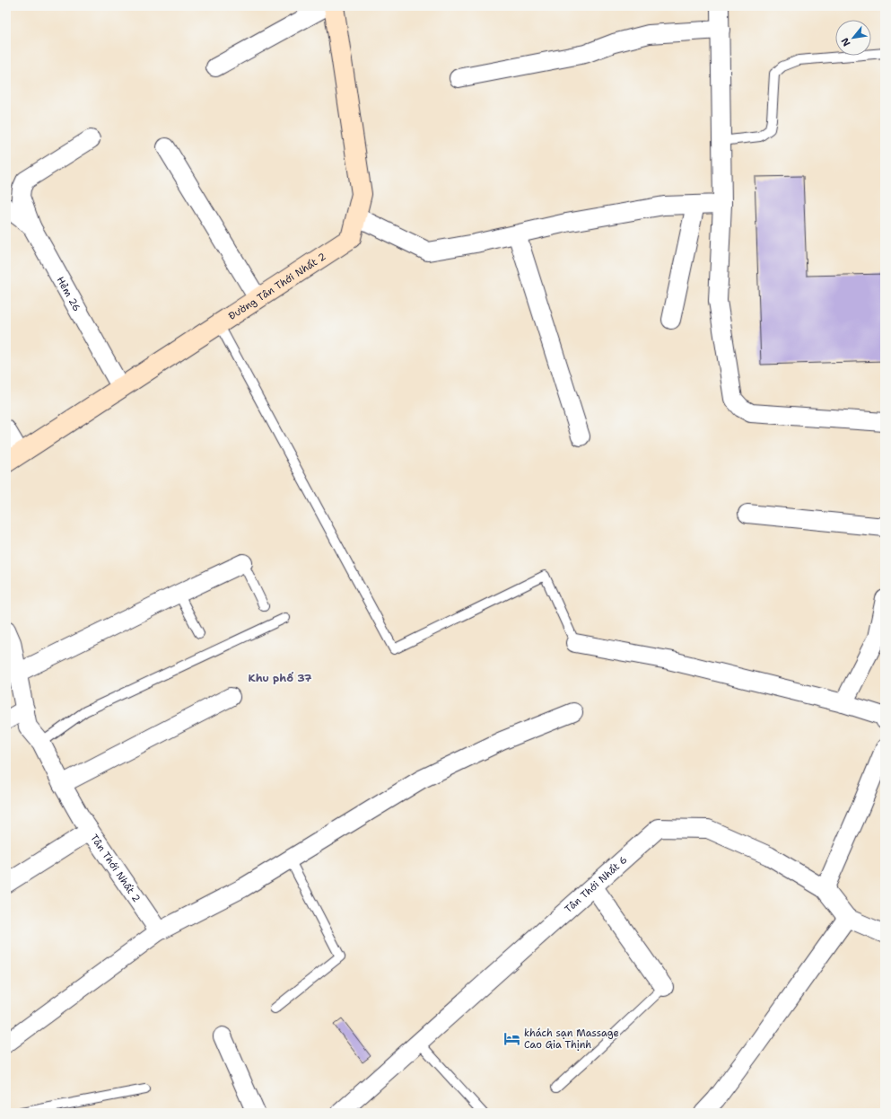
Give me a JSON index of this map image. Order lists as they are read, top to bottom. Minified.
{"streets":{"street":["Đường Tân Thới Nhất 2","Hẻm 26","Tân Thới Nhất 2","Tân Thới Nhất 6"]},"crossings":[["Đường Tân Thới Nhất 2","Hẻm 26"]],"districts":["Khu phố 37"],"places":{"hotel":["khách sạn Massage Cao Gia Thịnh"]},"north":"bottom left"}
